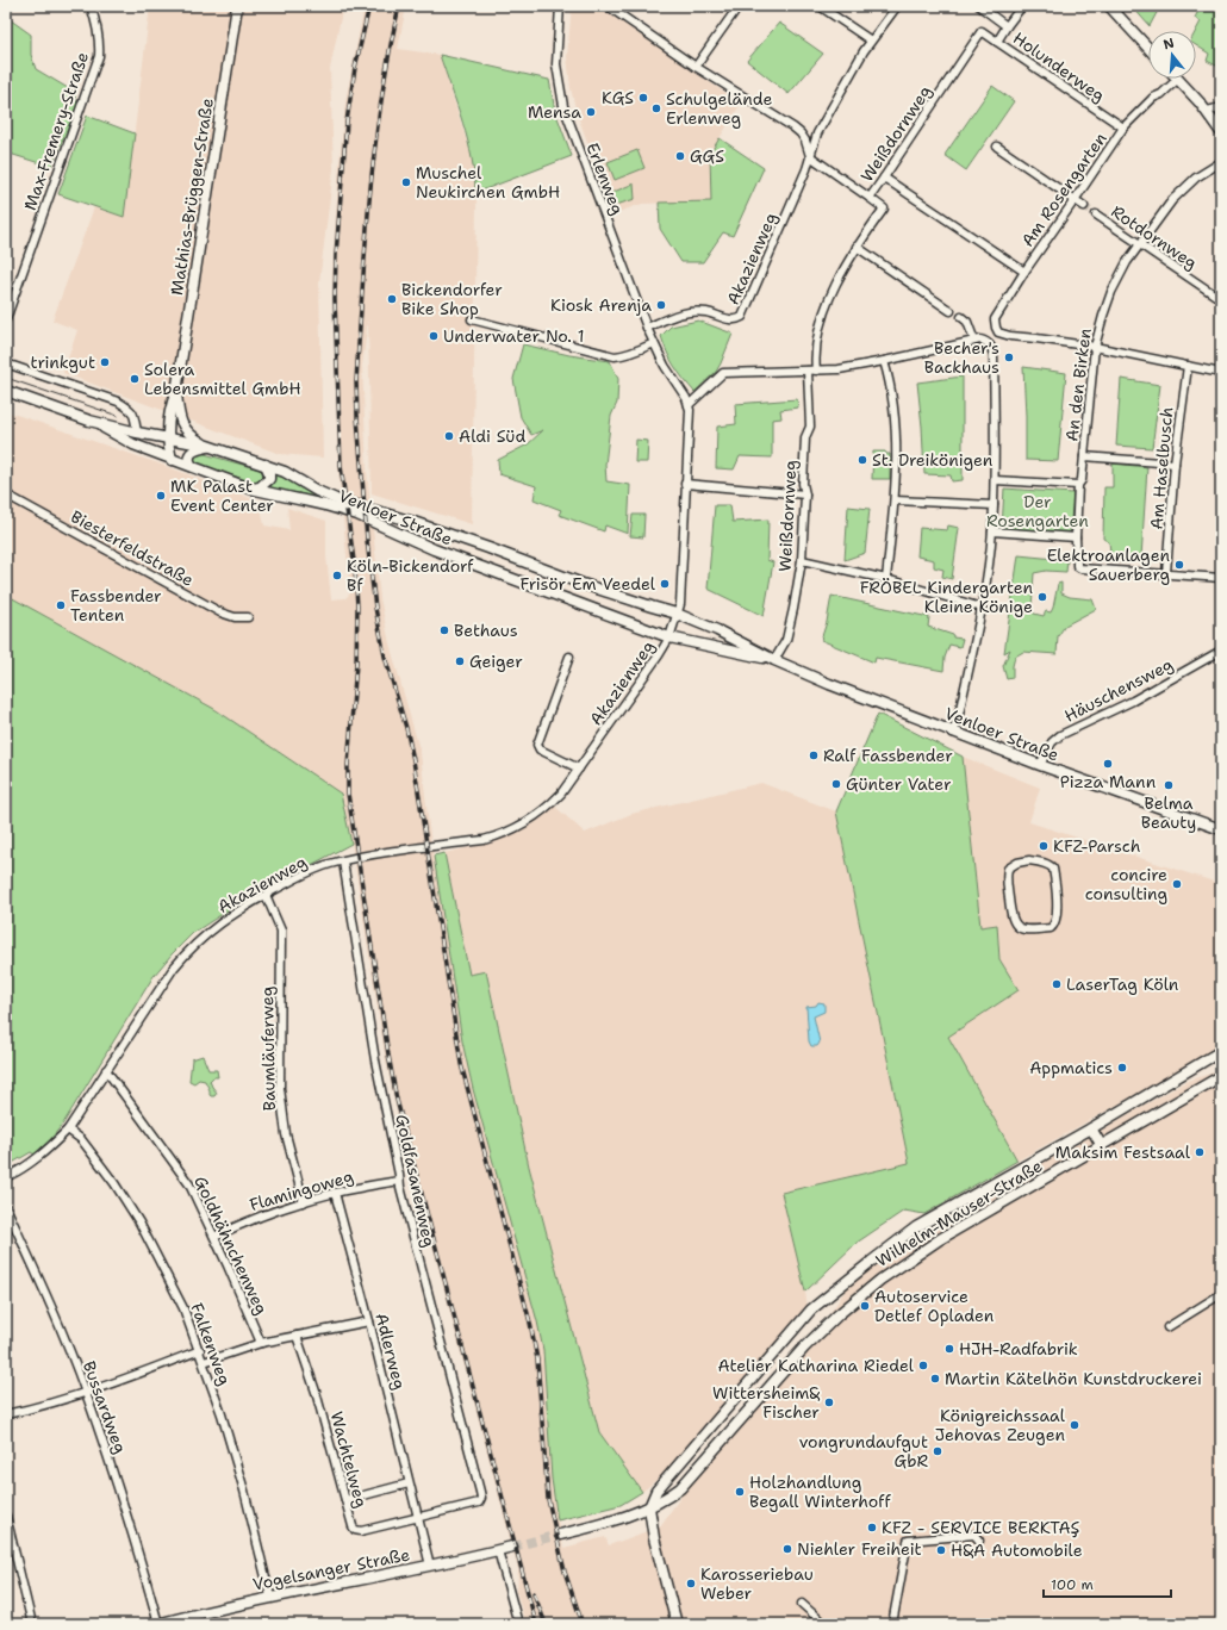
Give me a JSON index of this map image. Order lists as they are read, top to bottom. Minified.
{"streets":{"street":["Holunderweg","Max-Fremery-Straße","Weißdornweg","Erlenweg","Am Rosengarten","Mathias-Brüggen-Straße","Rotdornweg","Akazienweg","An den Birken","Am Haselbusch","Venloer Straße","Biesterfeldstraße","Häuschensweg","Baumläuferweg","Goldfasanenweg","Flamingoweg","Wilhelm-Mauser-Straße","Goldhähnchenweg","Falkenweg","Adlerweg","Bussardweg","Wachtelweg","Vogelsanger Straße"]},"crossings":[["Holunderweg","Weißdornweg"],["Holunderweg","Am Rosengarten"],["Weißdornweg","Venloer Straße"],["Erlenweg","Akazienweg"],["Am Rosengarten","An den Birken"],["Mathias-Brüggen-Straße","Venloer Straße"],["Rotdornweg","An den Birken"],["Akazienweg","Venloer Straße"],["Akazienweg","Baumläuferweg"],["Akazienweg","Goldfasanenweg"],["Akazienweg","Goldhähnchenweg"],["Akazienweg","Falkenweg"],["An den Birken","Am Haselbusch"],["Venloer Straße","Häuschensweg"],["Baumläuferweg","Flamingoweg"],["Goldfasanenweg","Flamingoweg"],["Goldfasanenweg","Adlerweg"],["Goldfasanenweg","Wachtelweg"],["Flamingoweg","Goldhähnchenweg"],["Flamingoweg","Adlerweg"],["Falkenweg","Vogelsanger Straße"],["Adlerweg","Wachtelweg"],["Adlerweg","Vogelsanger Straße"],["Bussardweg","Vogelsanger Straße"]],"parks":["Der Rosengarten"],"places":["KGS","Schulgelände Erlenweg","Mensa","GGS","Muschel Neukirchen GmbH","Bickendorfer Bike Shop","Kiosk Arenja","Underwater No. 1","Becher's Backhaus","trinkgut","Solera Lebensmittel GmbH","Aldi Süd","St. Dreikönigen","MK Palast Event Center","Elektroanlagen Sauerberg","Köln-Bickendorf Bf","Frisör Em Veedel","FRÖBEL Kindergarten Kleine Könige","Fassbender Tenten","Bethaus","Geiger","Ralf Fassbender","Pizza Mann","Günter Vater","Belma Beauty","KFZ-Parsch","concire consulting","LaserTag Köln","Appmatics","Maksim Festsaal","Autoservice Detlef Opladen","HJH-Radfabrik","Atelier Katharina Riedel","Martin Kätelhön Kunstdruckerei","Wittersheim& Fischer","Königreichssaal Jehovas Zeugen","vongrundaufgut GbR","Holzhandlung Begall Winterhoff","KFZ - SERVICE BERKTAŞ","Niehler Freiheit","H&A Automobile","Karosseriebau Weber"],"scale_bar":"100 m","north":"top"}
